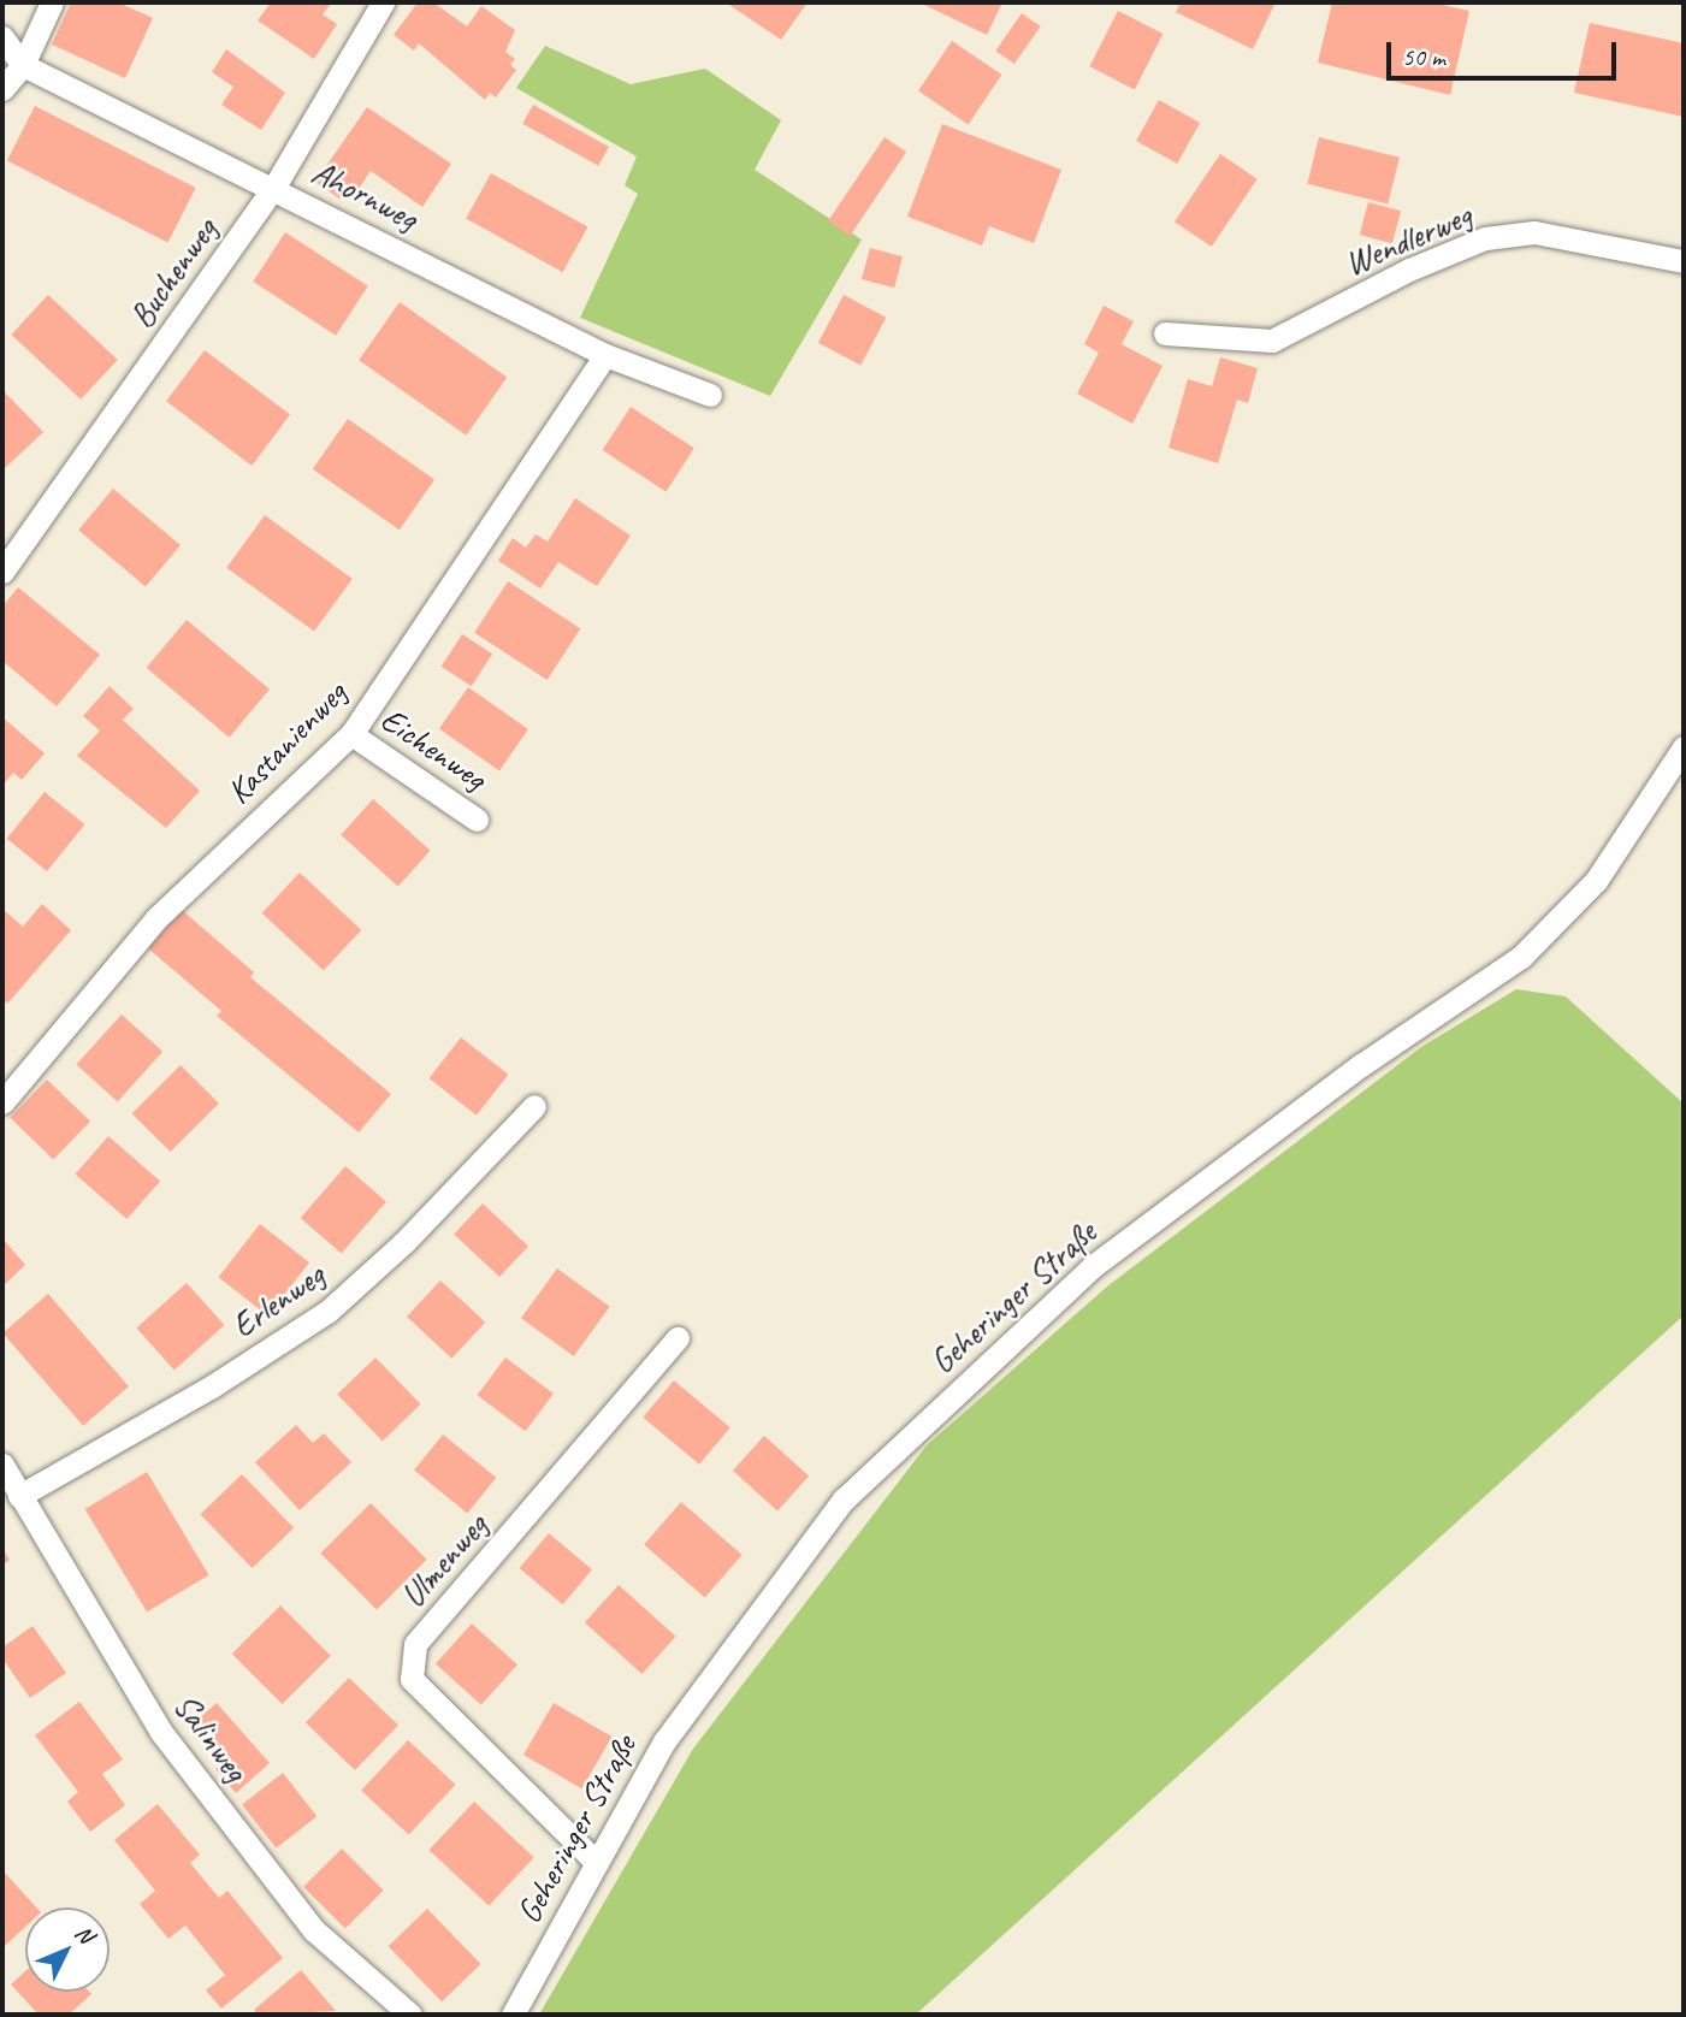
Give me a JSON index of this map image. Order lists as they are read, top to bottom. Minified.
{"streets":{"street":["Ahornweg","Wendlerweg","Buchenweg","Kastanienweg","Eichenweg","Geheringer Straße","Erlenweg","Ulmenweg","Salinweg"]},"crossings":[["Ahornweg","Buchenweg"],["Ahornweg","Kastanienweg"],["Kastanienweg","Eichenweg"],["Geheringer Straße","Ulmenweg"],["Erlenweg","Salinweg"]],"scale_bar":"50 m","north":"top right"}
